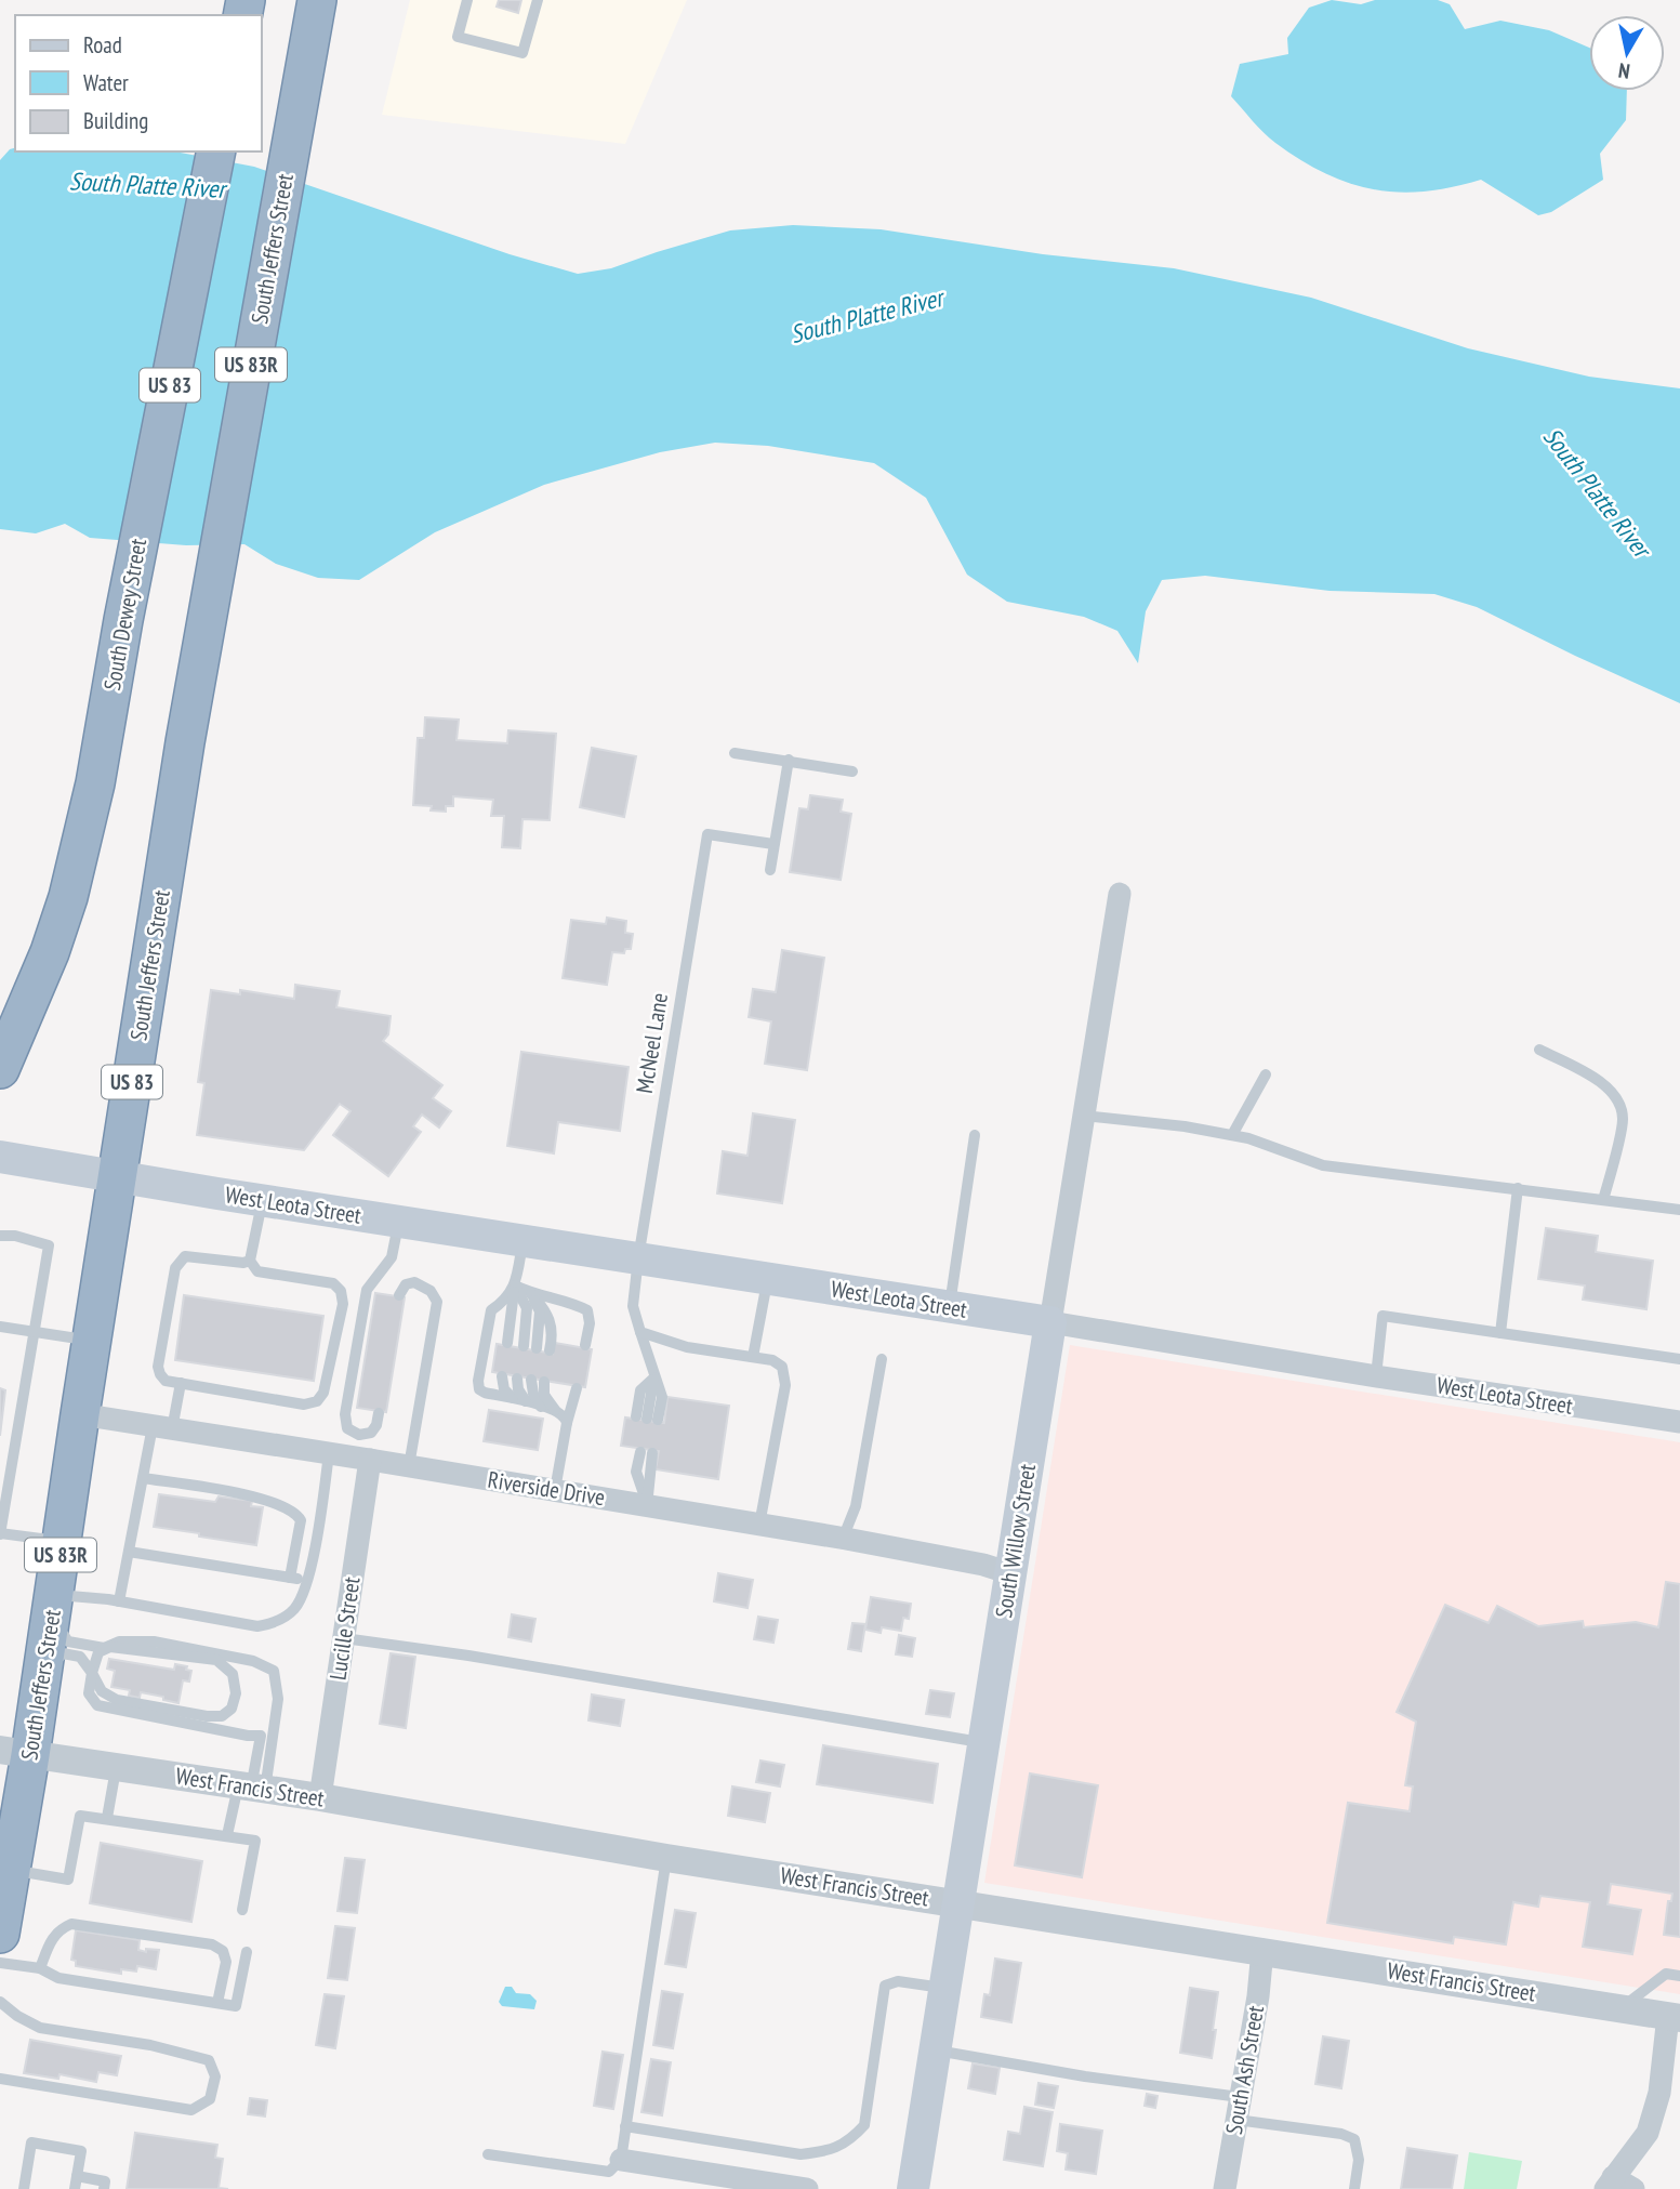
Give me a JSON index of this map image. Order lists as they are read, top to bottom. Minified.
{"streets":{"highway":["South Jeffers Street","US 83R","US 83","South Dewey Street"],"main road":["West Leota Street","South Willow Street"],"street":["Riverside Drive","Lucille Street","West Francis Street","South Ash Street"],"lane":["McNeel Lane"]},"crossings":[["South Jeffers Street","West Leota Street"],["South Jeffers Street","Riverside Drive"],["South Jeffers Street","West Francis Street"],["McNeel Lane","West Leota Street"],["West Leota Street","South Willow Street"],["Riverside Drive","South Willow Street"],["Riverside Drive","Lucille Street"],["South Willow Street","West Francis Street"],["Lucille Street","West Francis Street"],["West Francis Street","South Ash Street"]],"water":["South Platte River"],"legend":["Road","Water","Building"],"north":"bottom"}
